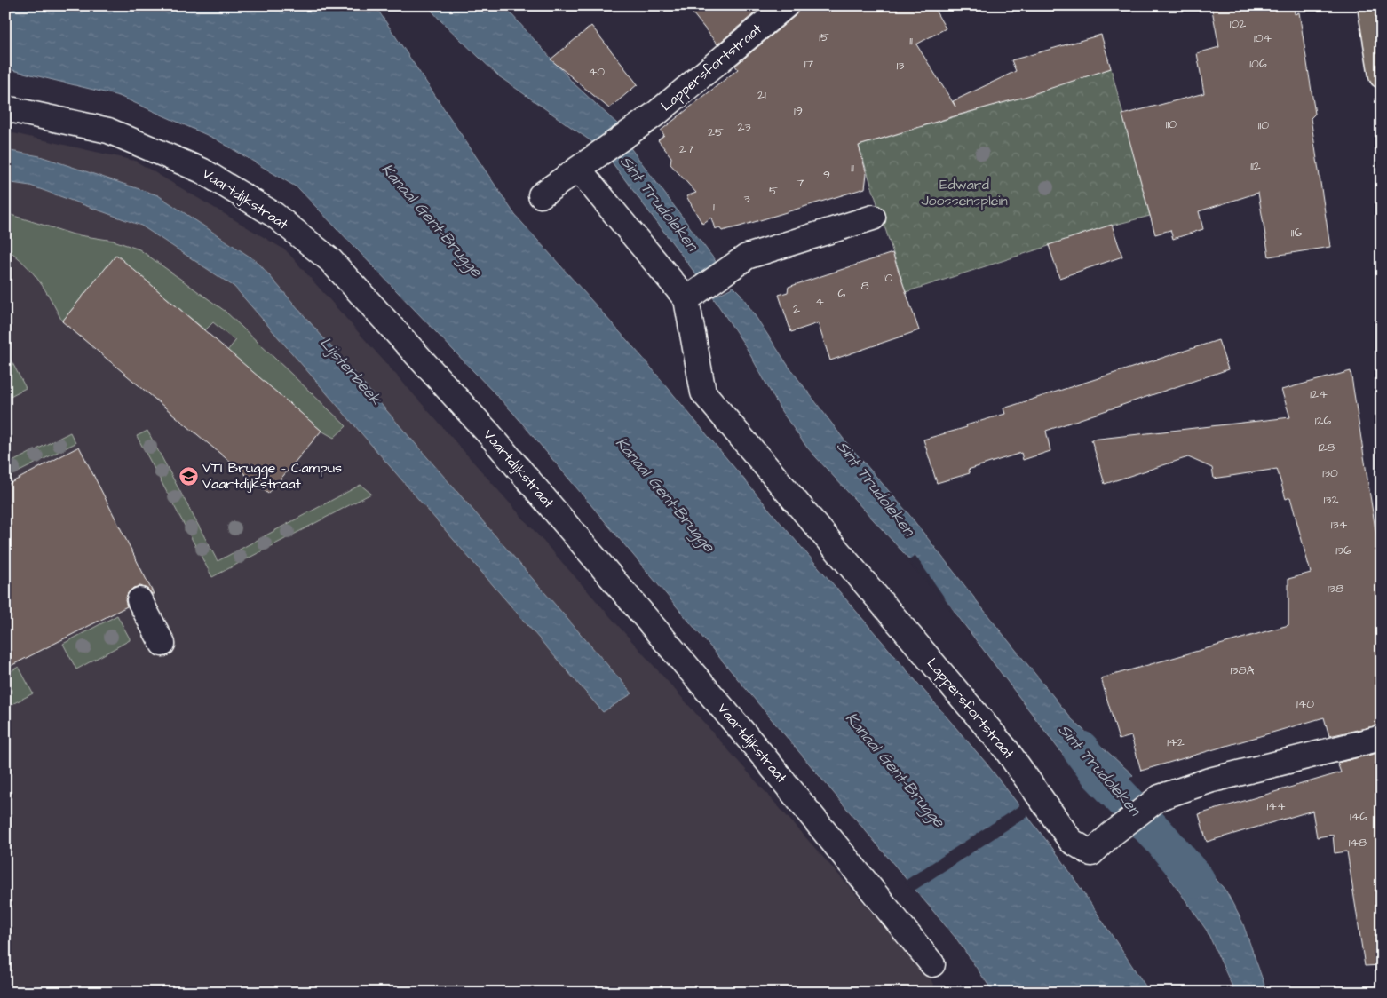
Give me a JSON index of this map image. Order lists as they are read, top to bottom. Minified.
{"streets":{"street":["Lappersfortstraat","Vaartdijkstraat"]},"water":["Sint Trudoleken","Kanaal Gent-Brugge","Lijsterbeek"],"parks":["Edward Joossensplein"],"places":{"school or university":["VTI Brugge - Campus Vaartdijkstraat"]},"house_numbers":["102","15","104","11","17","106","13","40","21","19","110","110","23","25","27","112","11","9","7","5","3","1","116","10","8","6","4","2","124","126","128","130","132","134","136","138","138A","140","142","144","146","148"]}
